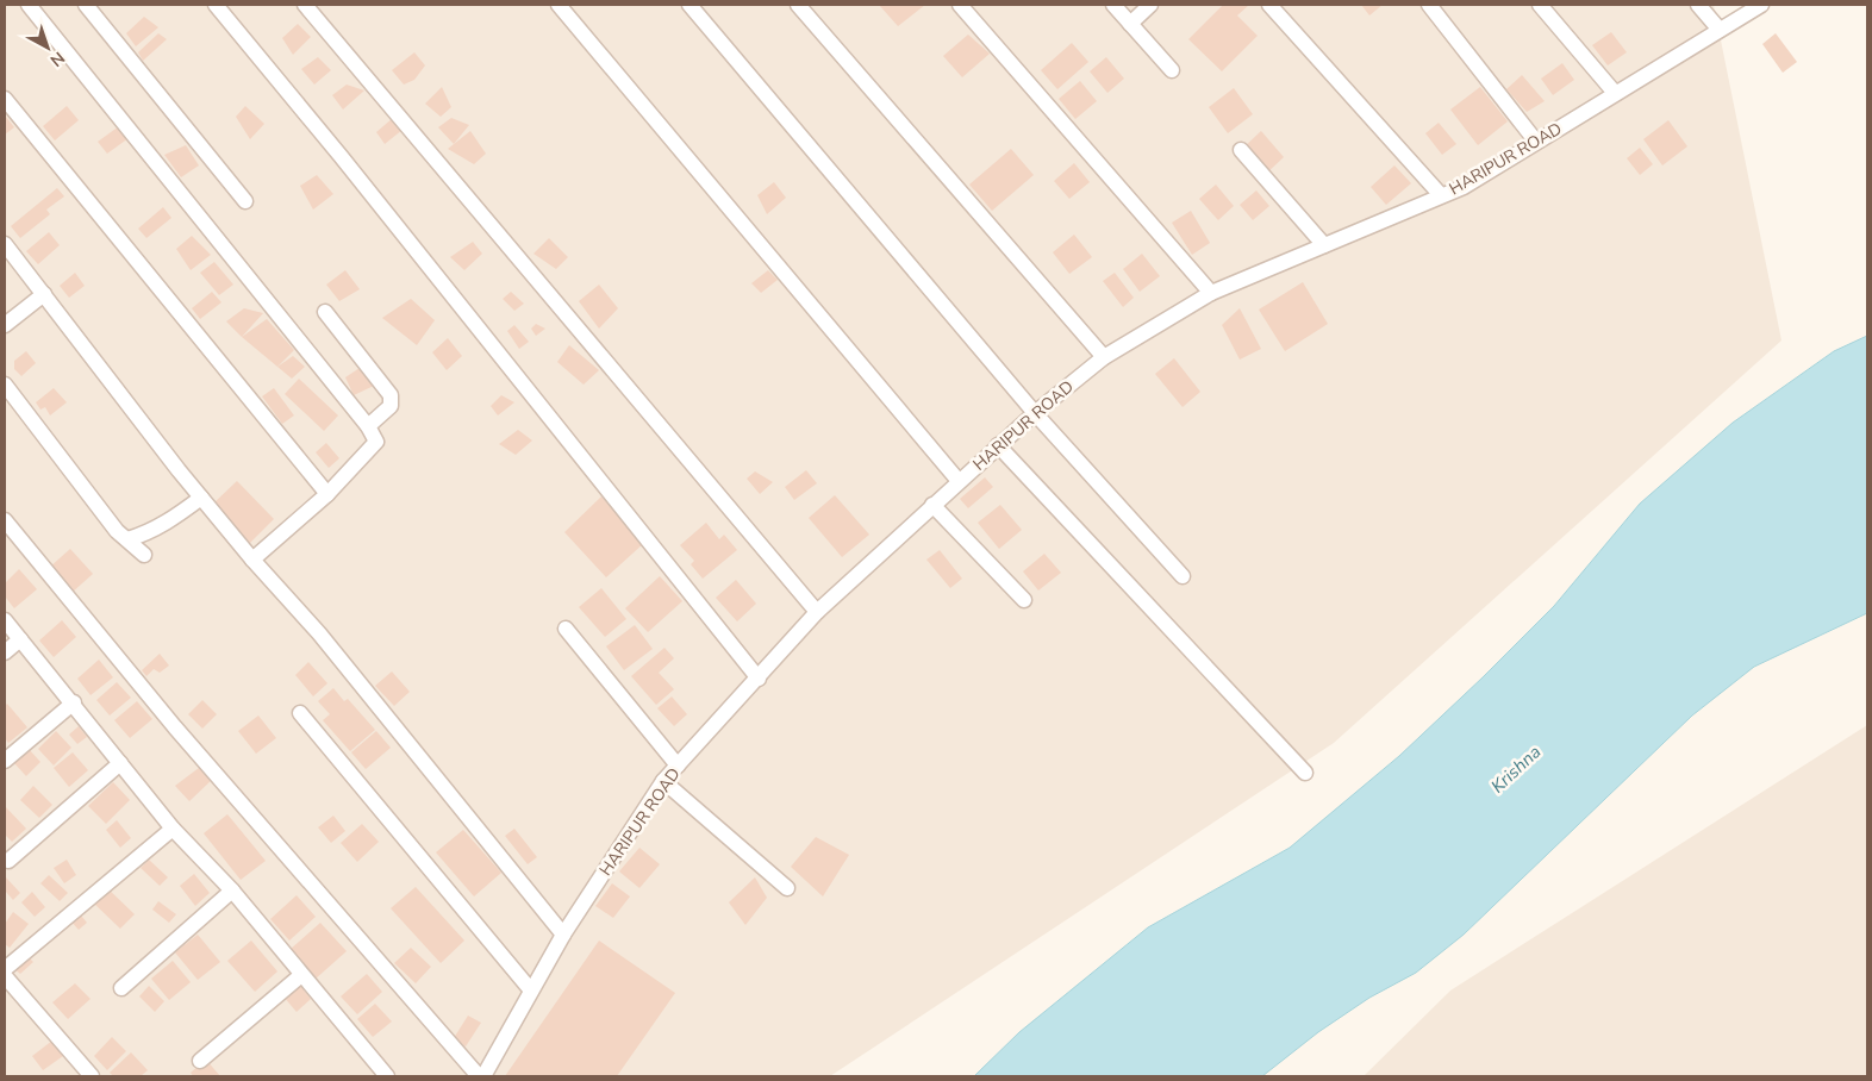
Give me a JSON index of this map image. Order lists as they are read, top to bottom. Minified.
{"streets":{"street":["HARIPUR ROAD"]},"water":["Krishna"],"north":"bottom right"}
